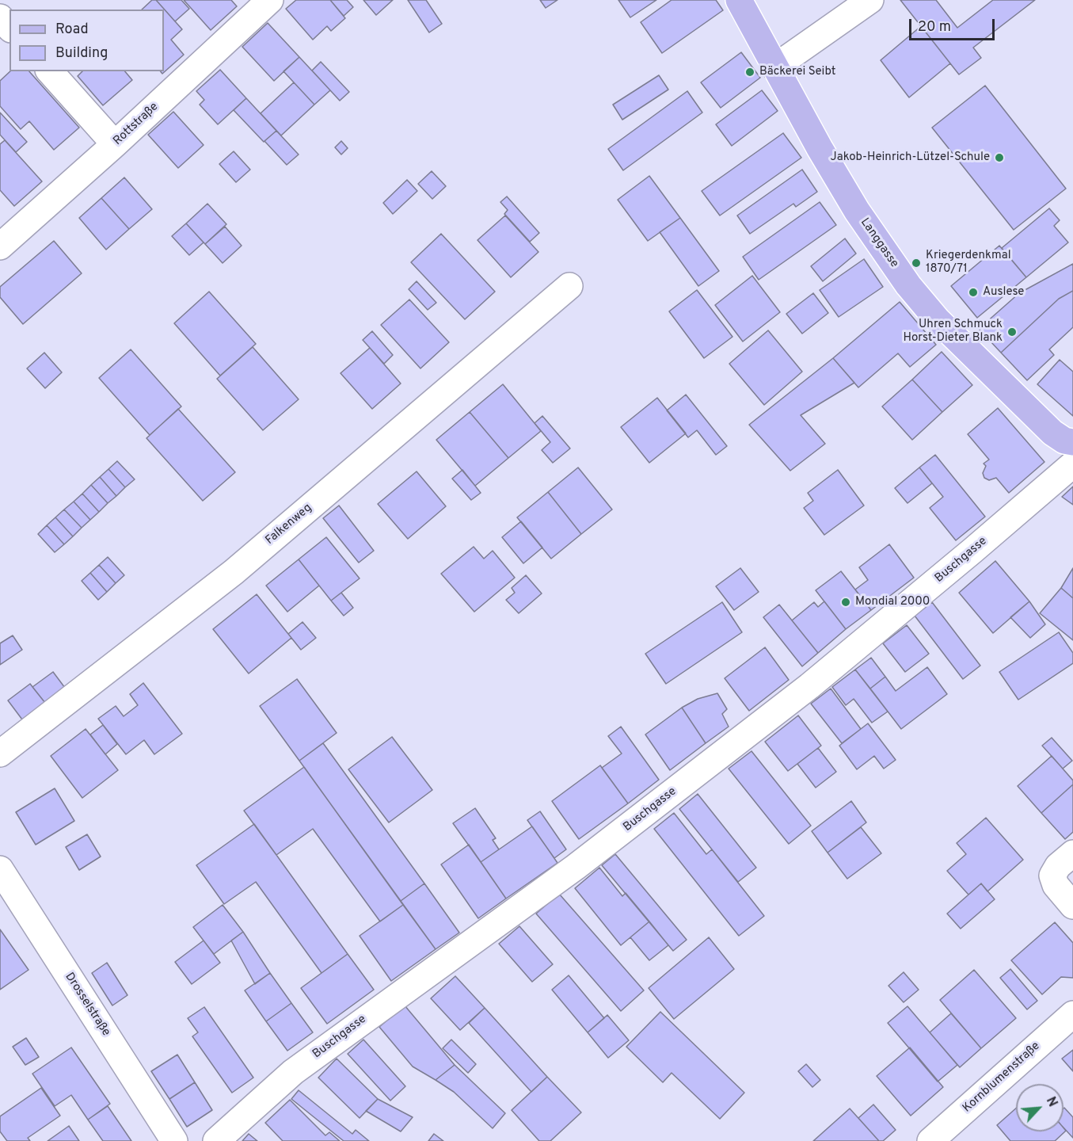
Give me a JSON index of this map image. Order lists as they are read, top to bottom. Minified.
{"streets":{"main road":["Langgasse"],"street":["Rottstraße","Falkenweg","Buschgasse","Drosselstraße","Kornblumenstraße"]},"places":["Bäckerei Seibt","Jakob-Heinrich-Lützel-Schule","Kriegerdenkmal 1870/71","Auslese","Uhren Schmuck Horst-Dieter Blank","Mondial 2000"],"legend":["Road","Building"],"scale_bar":"20 m","north":"top right"}
